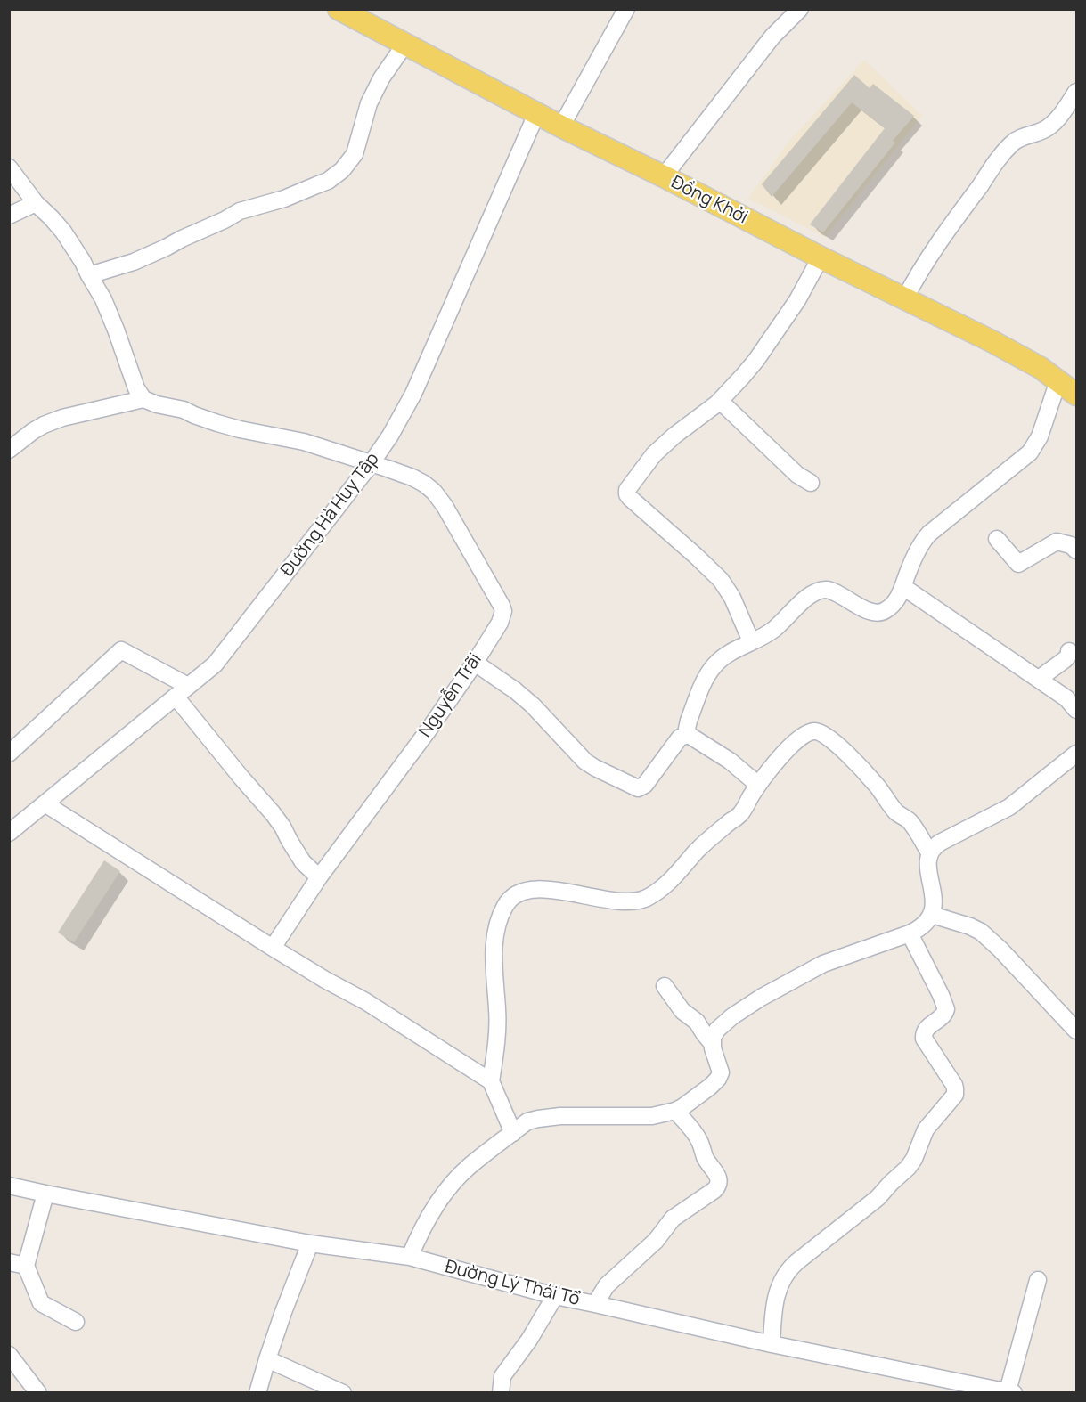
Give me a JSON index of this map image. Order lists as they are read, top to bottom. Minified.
{"streets":{"main road":["Đồng Khởi"],"street":["Đường Hà Huy Tập","Nguyễn Trãi","Đường Lý Thái Tổ"]},"crossings":[["Đồng Khởi","Đường Hà Huy Tập"],["Đường Hà Huy Tập","Nguyễn Trãi"]]}
